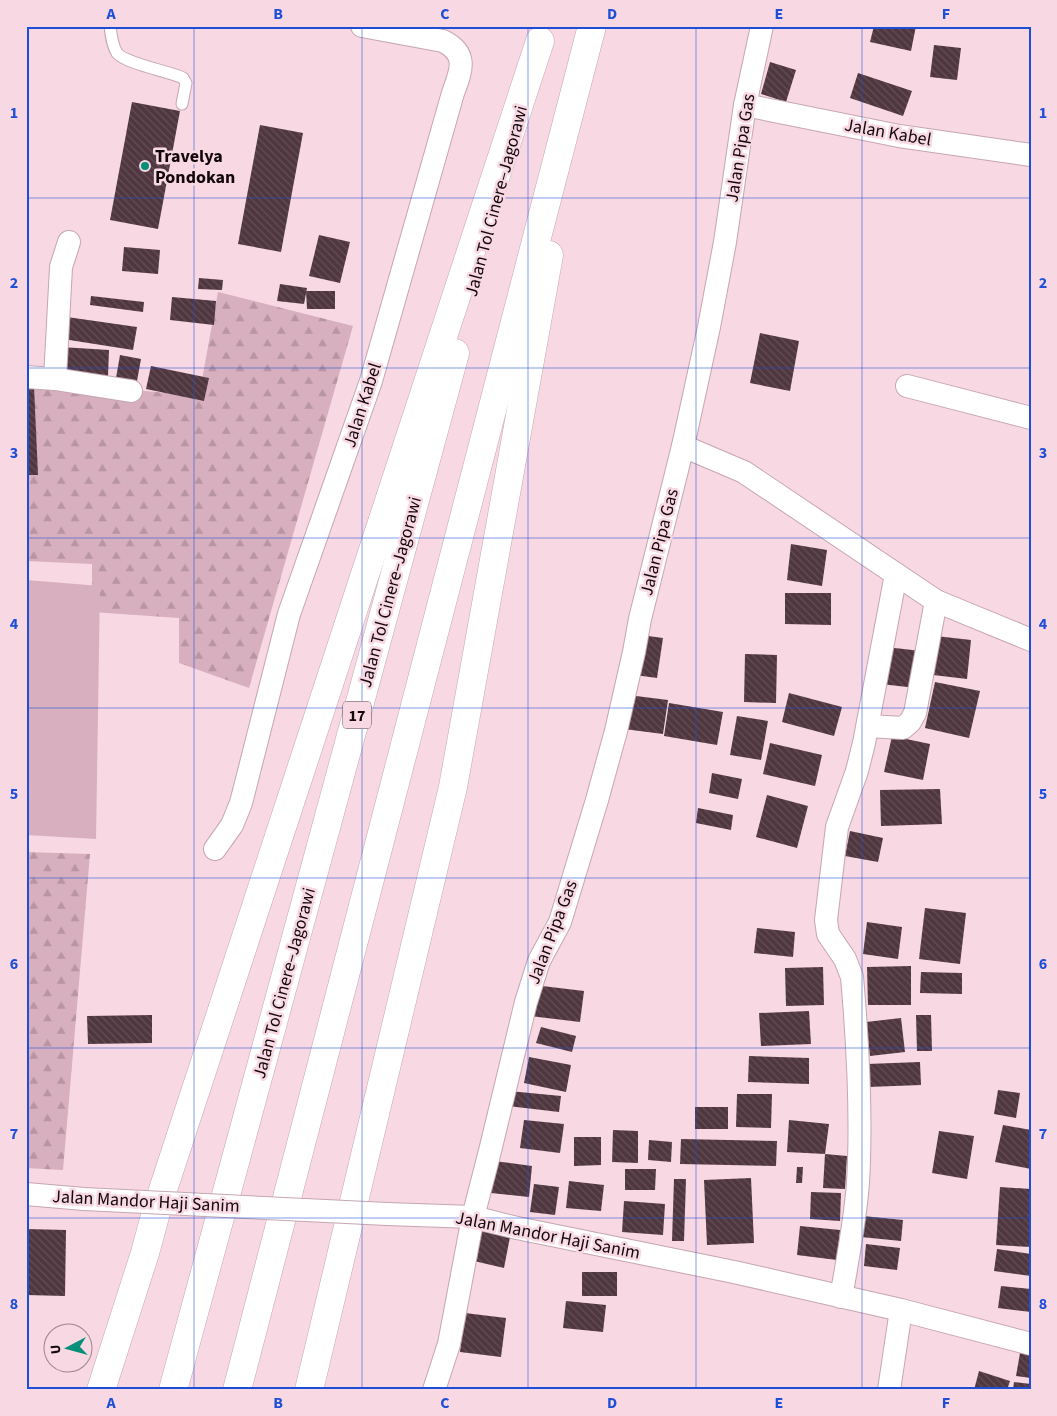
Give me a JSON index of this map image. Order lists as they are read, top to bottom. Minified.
{"streets":{"highway":["Jalan Tol Cinere–Jagorawi","17"],"street":["Jalan Kabel","Jalan Pipa Gas","Jalan Mandor Haji Sanim"]},"crossings":[["Jalan Kabel","Jalan Pipa Gas"],["Jalan Pipa Gas","Jalan Mandor Haji Sanim"]],"places":["Travelya Pondokan"],"north":"left","grid":{"columns":["A","B","C","D","E","F"],"rows":["1","2","3","4","5","6","7","8"]}}
